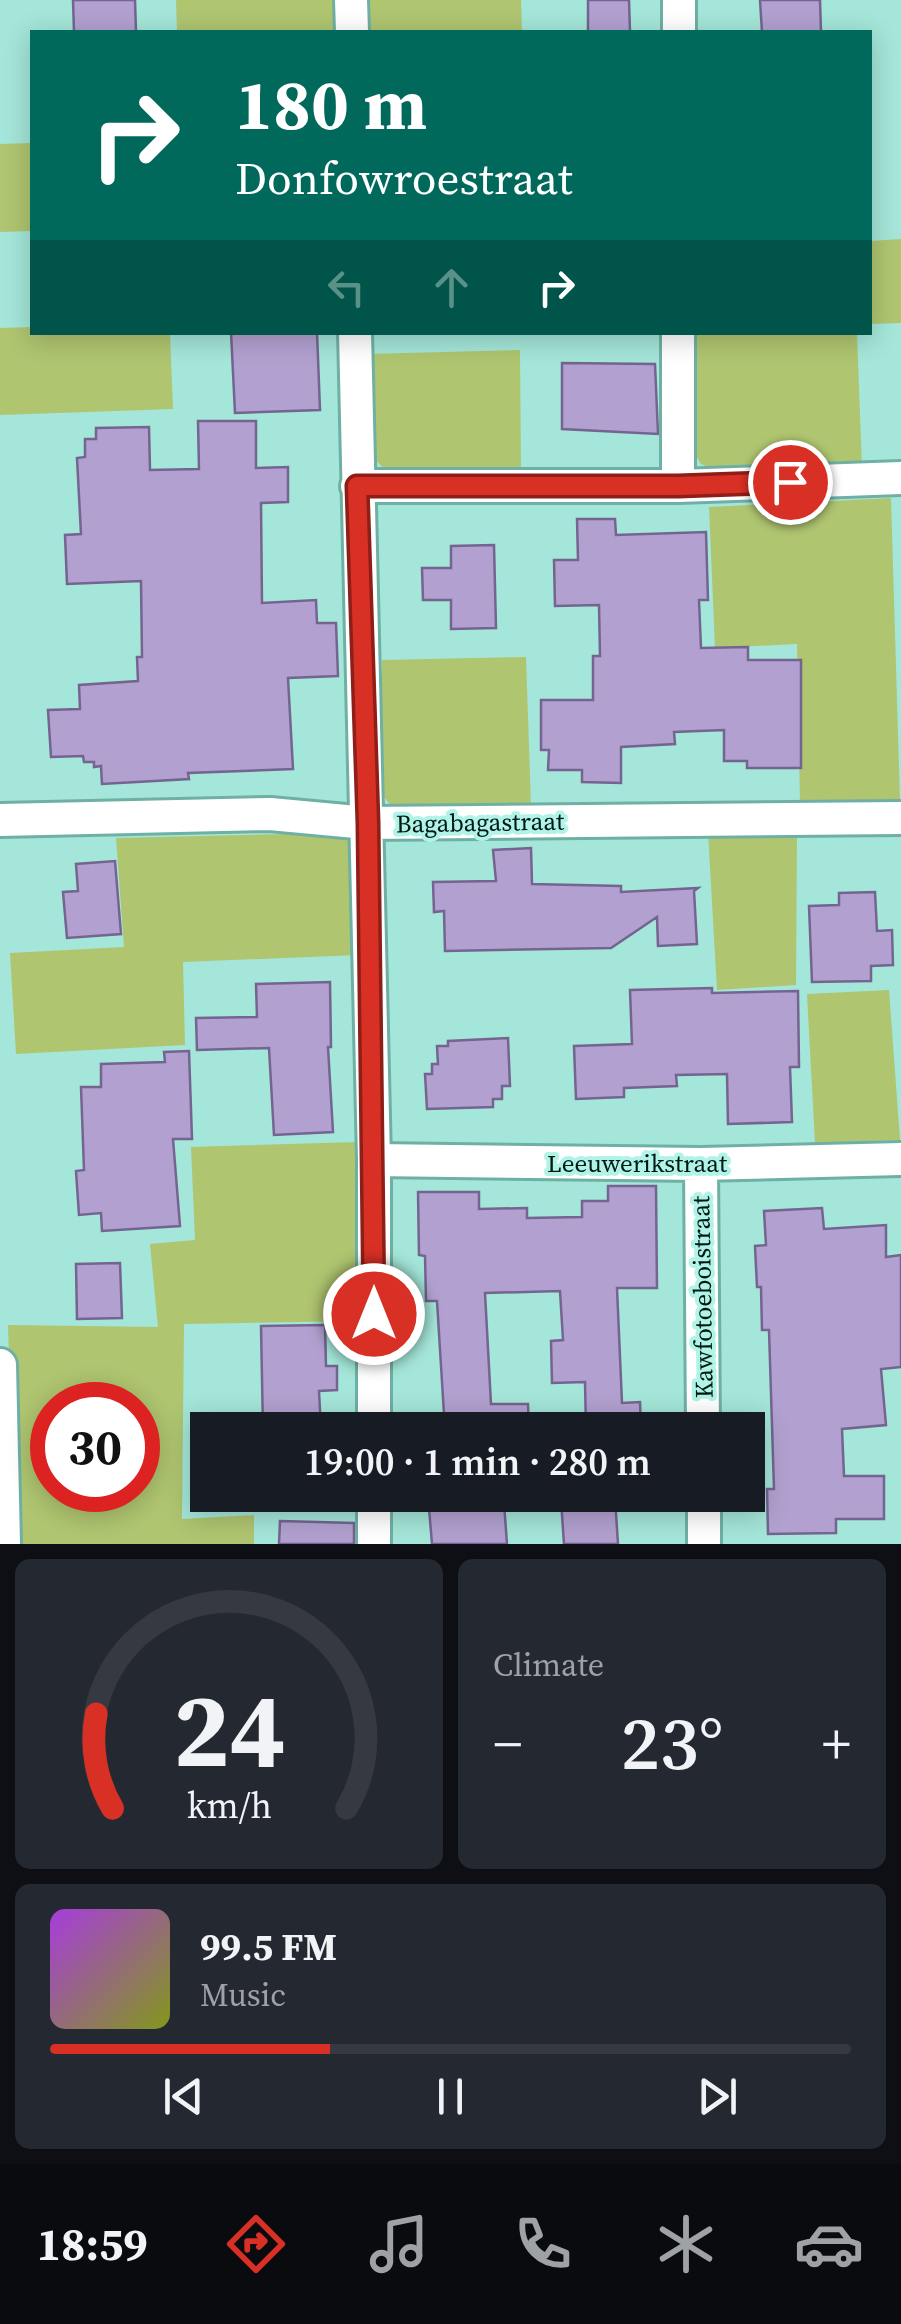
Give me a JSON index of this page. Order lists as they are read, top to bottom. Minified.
{"streets":{"street":["Bagabagastraat","Leeuwerikstraat","Kawfotoeboistraat"]},"crossings":[["Leeuwerikstraat","Kawfotoeboistraat"]],"page":{"turn":["180 m","Donfowroestraat"],"limit":"30","trip":"19:00 · 1 min · 280 m","tile":"Climate","heat":["−","23°","+"],"song":["99.5 FM","Music"],"tabs":"18:59","gauge":["24","km/h"]}}
